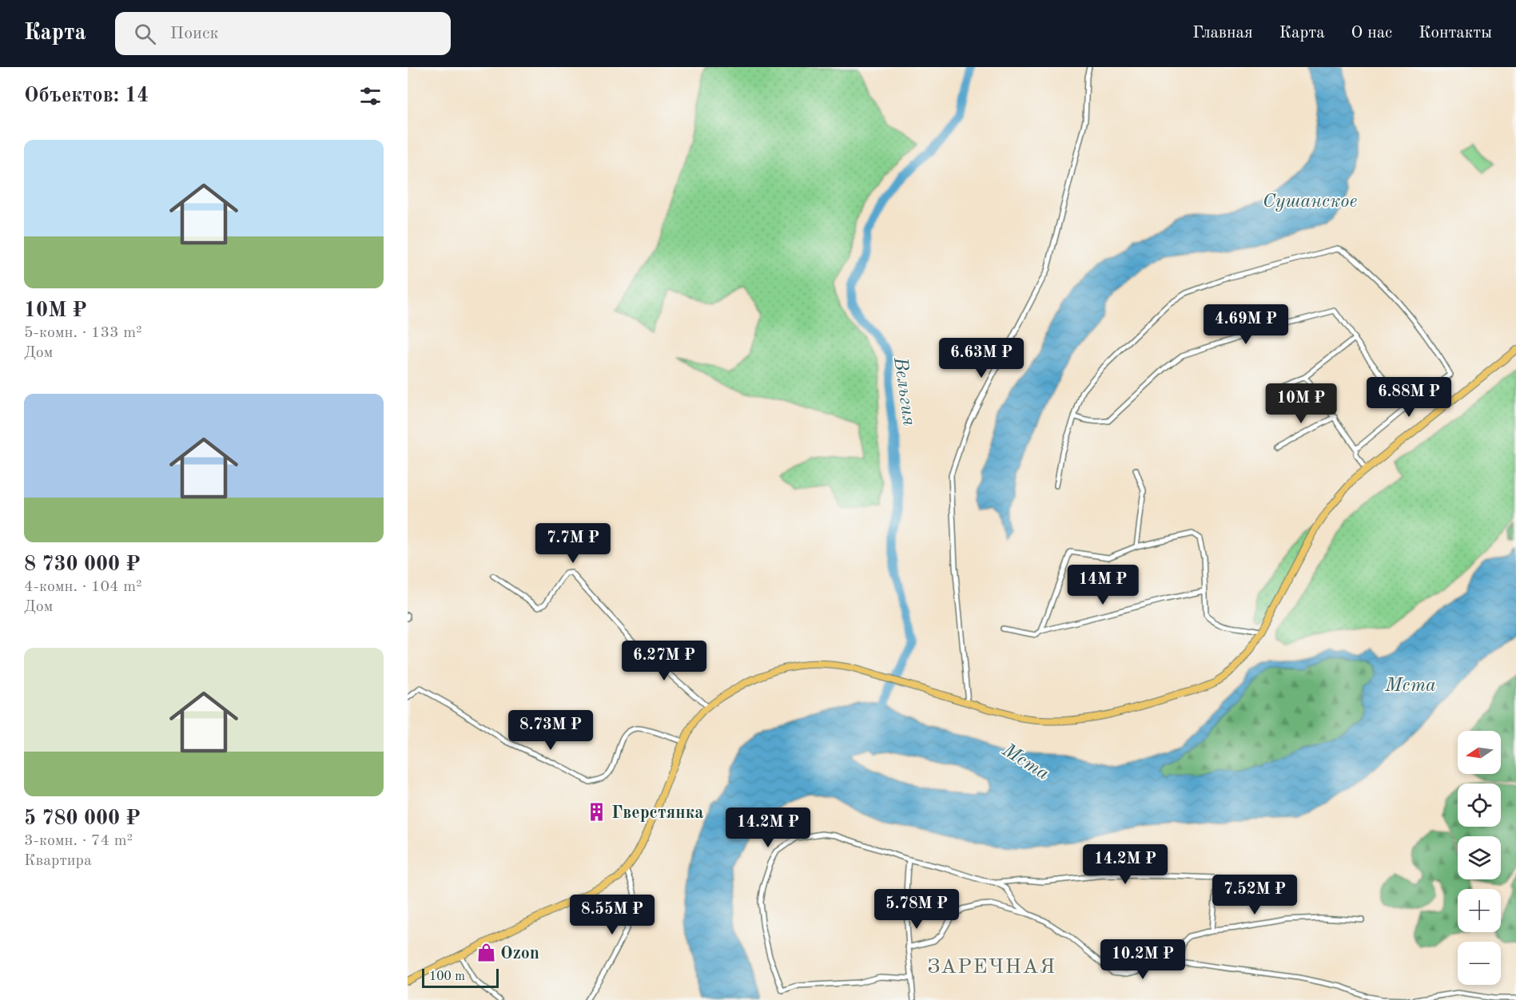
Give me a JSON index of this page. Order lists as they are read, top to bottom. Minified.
{"districts":["ЗАРЕЧНАЯ"],"water":["Сушанское","Вельгия","Мста"],"places":{"building":["Гверстянка"],"shop":["Ozon"]},"scale_bar":"100 m","north":"left","page":{"header":"Карта","search":"Поиск","nav":["Главная","Карта","О нас","Контакты"],"heading":"Объектов: 14","list":[{"name":"10M ₽","note":"5-комн. · 133 m² · Дом"},{"name":"8 730 000 ₽","note":"4-комн. · 104 m² · Дом"},{"name":"5 780 000 ₽","note":"3-комн. · 74 m² · Квартира"}],"price":["4.69M ₽","6.63M ₽","6.88M ₽","10M ₽","7.7M ₽","14M ₽","6.27M ₽","8.73M ₽","14.2M ₽","14.2M ₽","7.52M ₽","5.78M ₽","8.55M ₽","10.2M ₽"],"map_buttons":["+","−"],"scale":"100 m"}}
